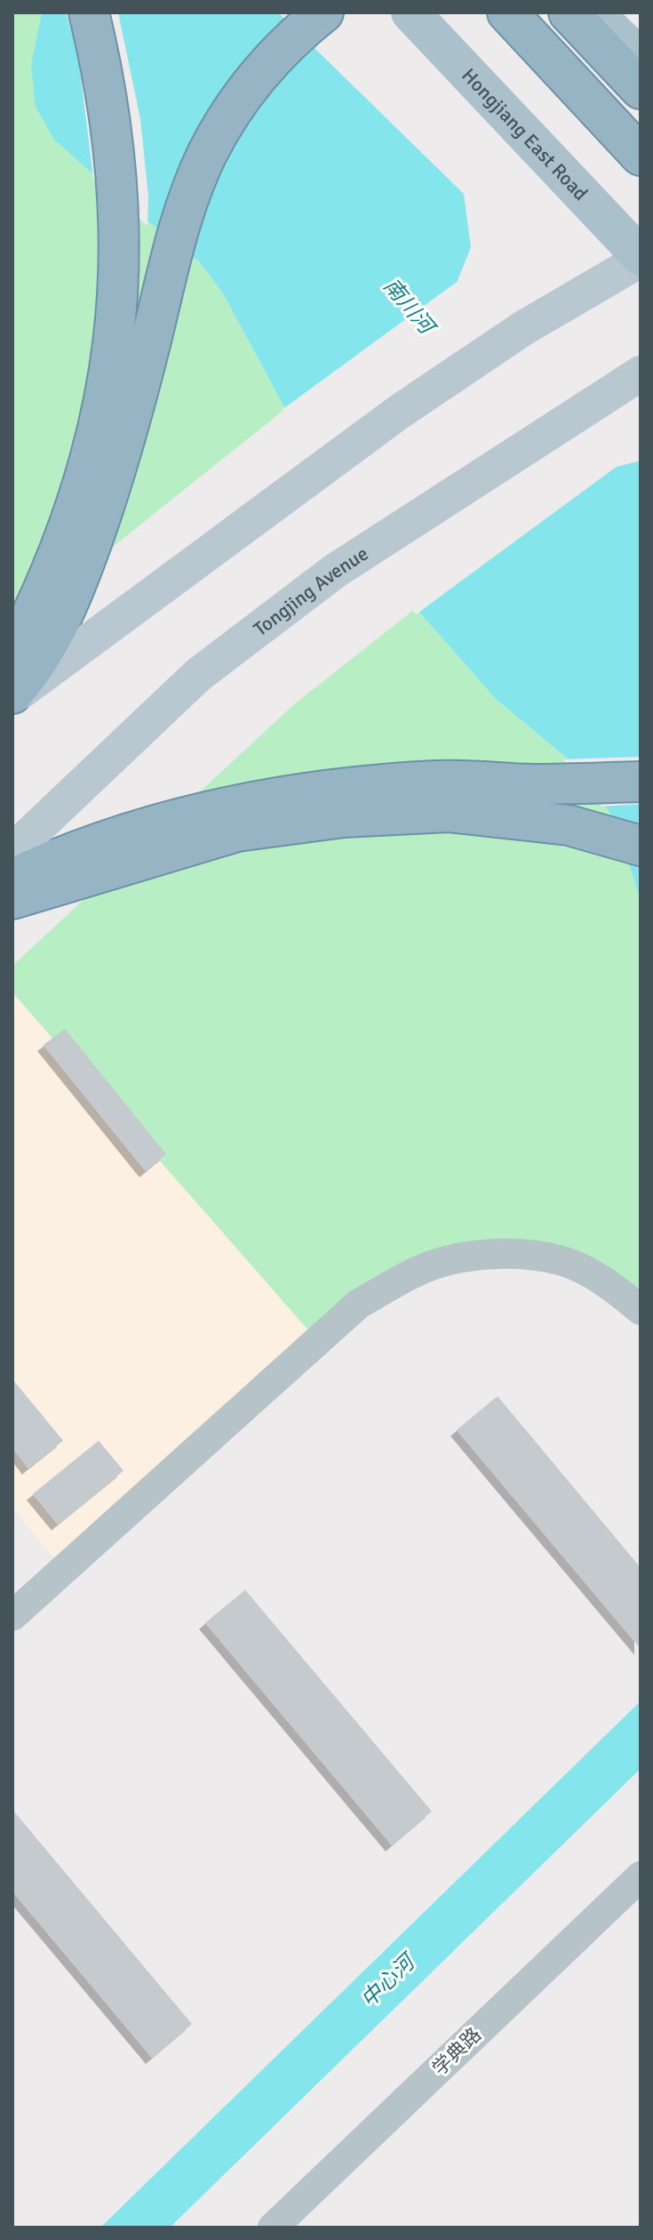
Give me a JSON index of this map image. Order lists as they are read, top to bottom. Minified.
{"streets":{"main road":["Hongjiang East Road","Tongjing Avenue"],"street":["学典路"]},"water":["南川河","中心河"]}
